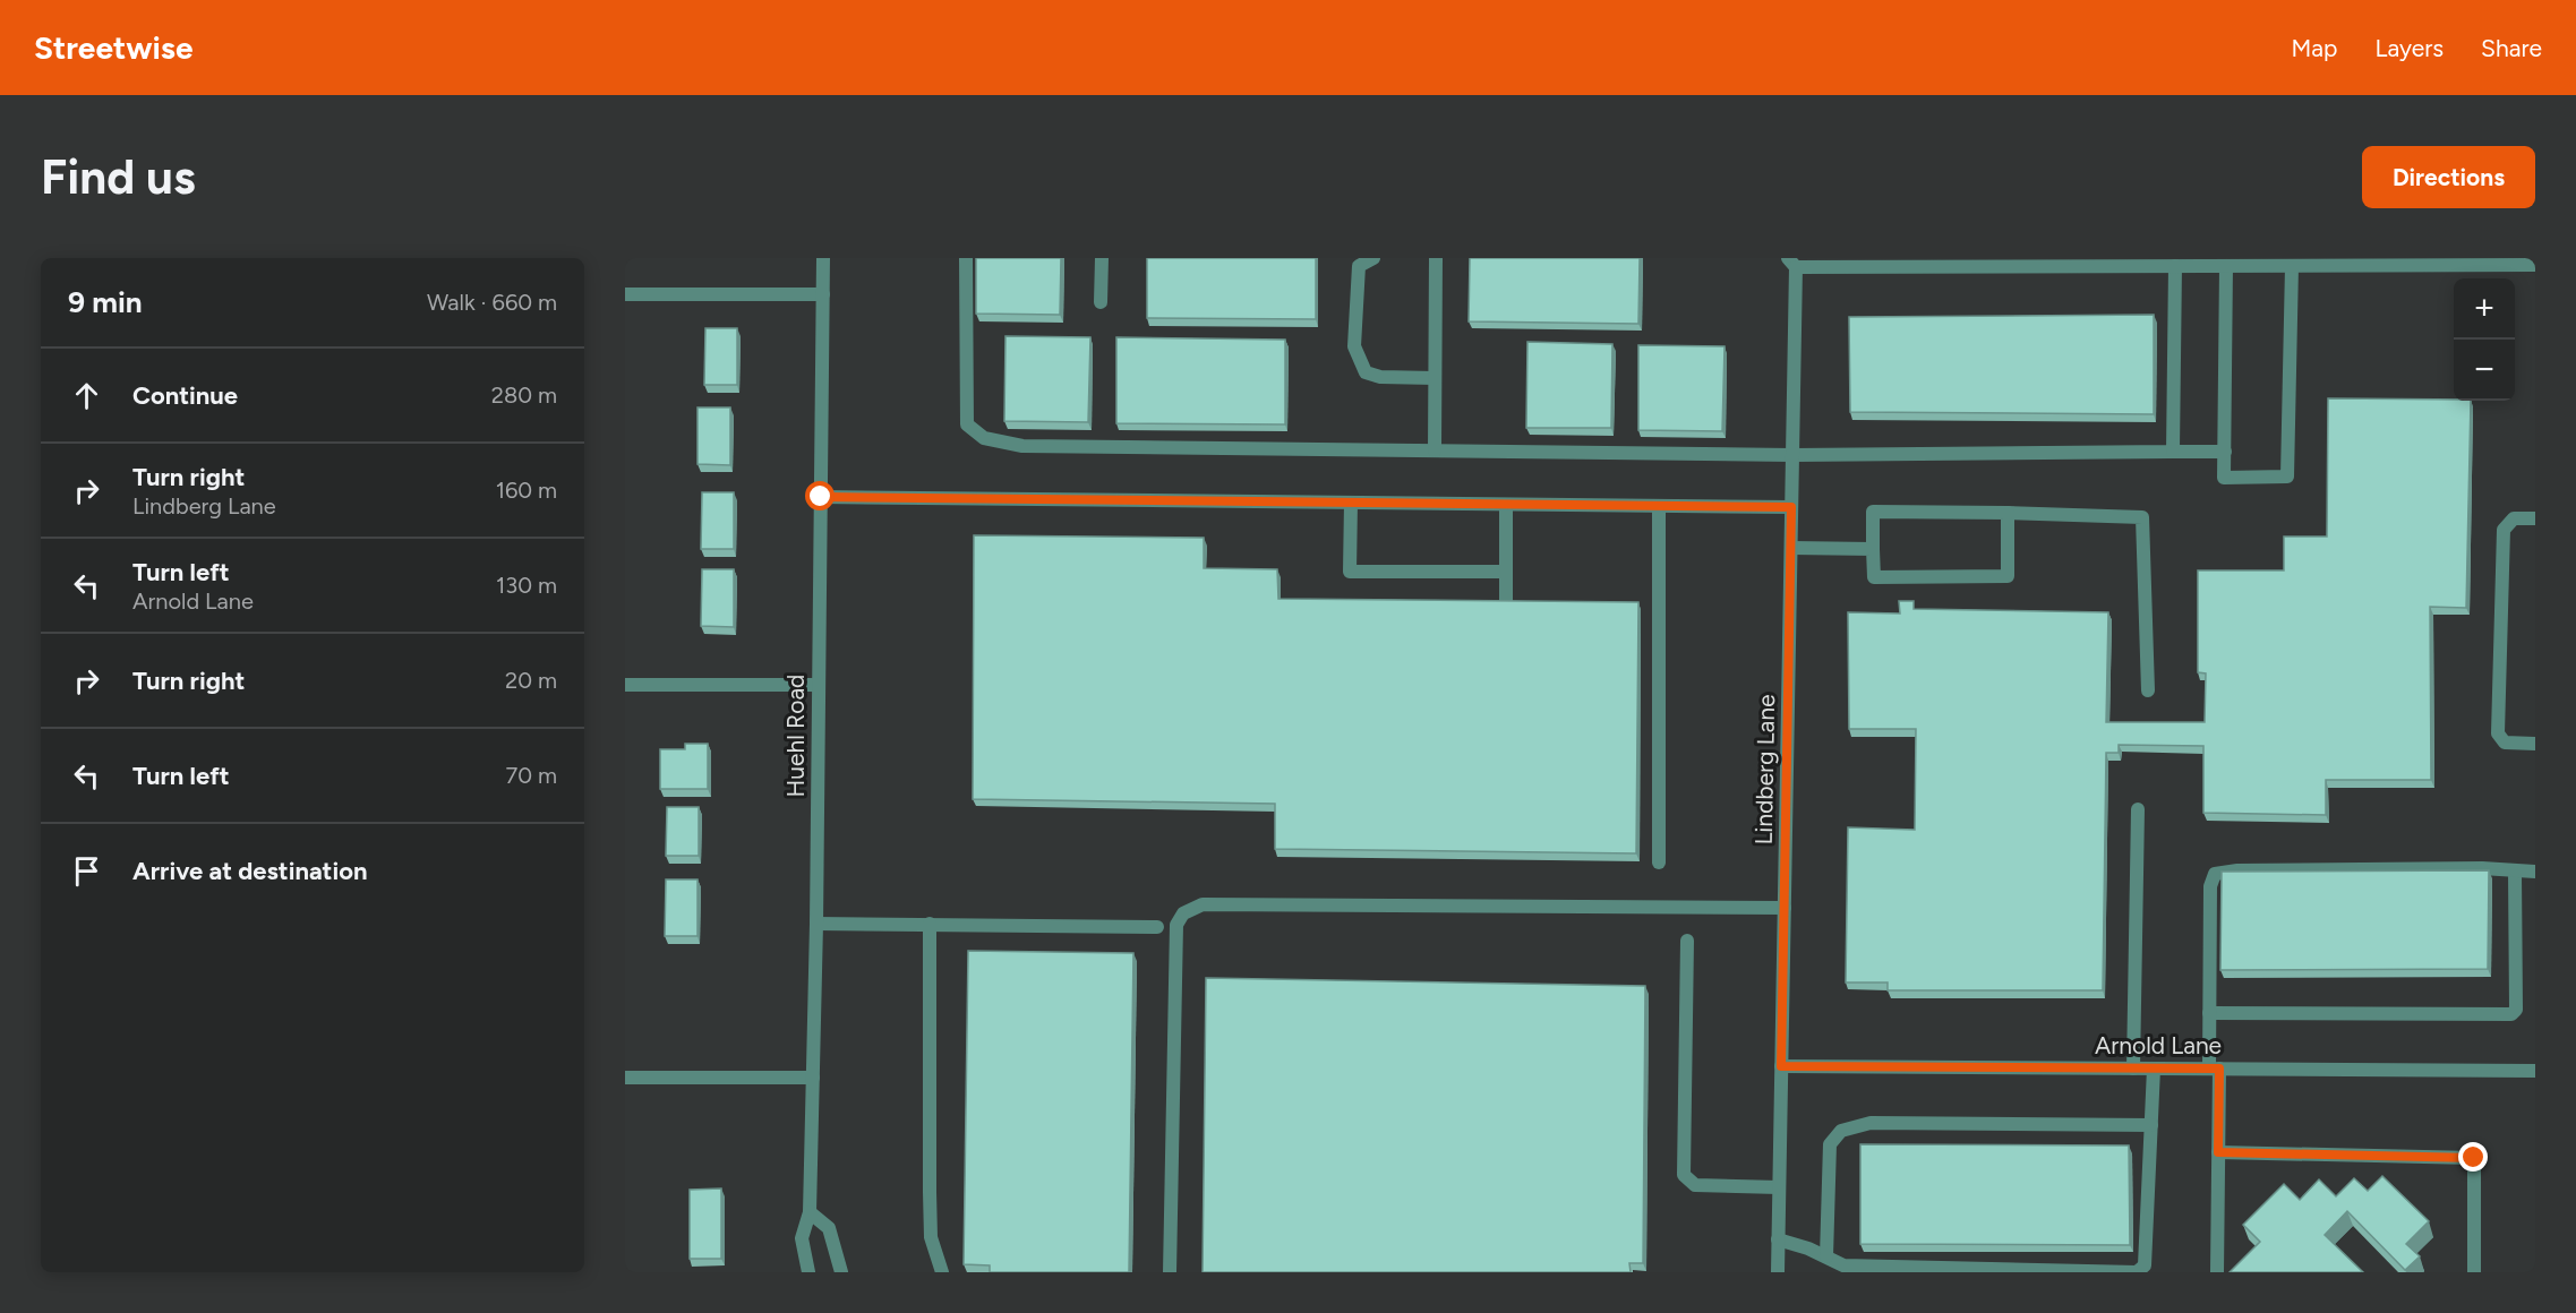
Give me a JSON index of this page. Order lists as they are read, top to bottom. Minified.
{"streets":{"street":["Huehl Road","Lindberg Lane","Arnold Lane"]},"crossings":[["Lindberg Lane","Arnold Lane"]],"page":{"header":"Streetwise","nav":["Map","Layers","Share"],"buttons":"Directions","title":"Find us","heading":["9 min","Walk · 660 m"],"map_buttons":["+","−"],"list":[["Continue","280 m"],["Turn right","Lindberg Lane","160 m"],["Turn left","Arnold Lane","130 m"],["Turn right","20 m"],["Turn left","70 m"],"Arrive at destination"]}}
